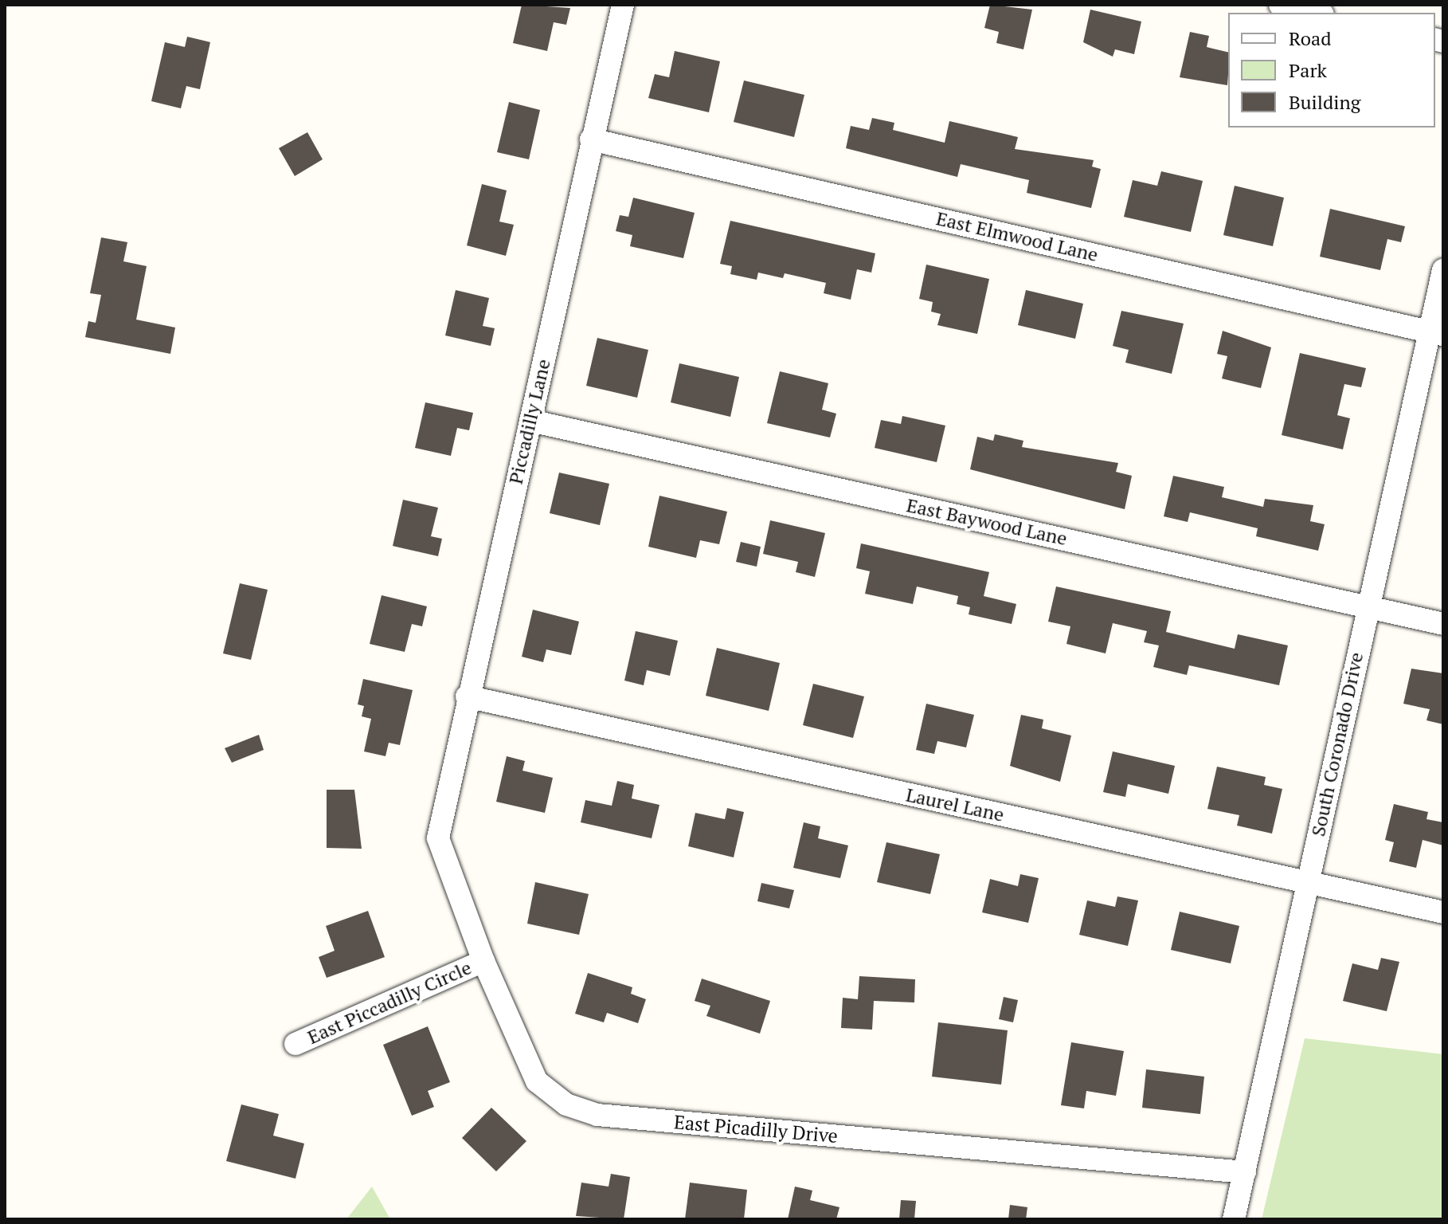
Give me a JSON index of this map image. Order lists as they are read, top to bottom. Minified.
{"streets":{"street":["East Elmwood Lane","Piccadilly Lane","East Baywood Lane","South Coronado Drive","Laurel Lane","East Piccadilly Circle","East Picadilly Drive"]},"crossings":[["East Elmwood Lane","Piccadilly Lane"],["East Elmwood Lane","South Coronado Drive"],["Piccadilly Lane","East Baywood Lane"],["Piccadilly Lane","Laurel Lane"],["Piccadilly Lane","East Picadilly Drive"],["East Baywood Lane","South Coronado Drive"],["South Coronado Drive","Laurel Lane"],["South Coronado Drive","East Picadilly Drive"],["East Piccadilly Circle","East Picadilly Drive"]],"legend":["Road","Park","Building"]}
